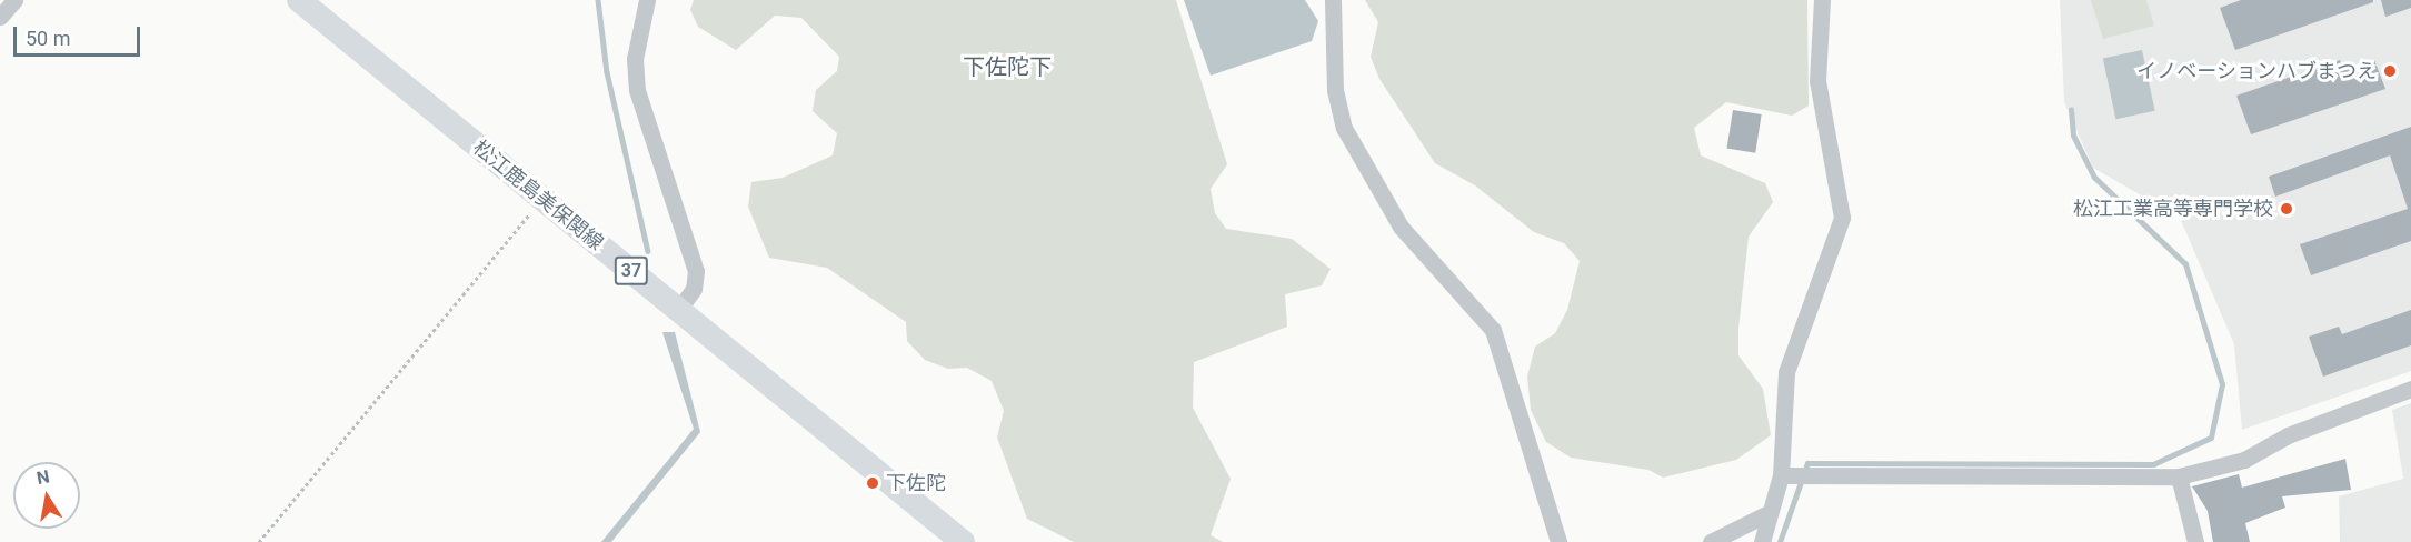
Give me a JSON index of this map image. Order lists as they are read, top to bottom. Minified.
{"streets":{"main road":["松江鹿島美保関線","37"]},"districts":["下佐陀下"],"places":["イノベーションハブまつえ","松江工業高等専門学校","下佐陀"],"scale_bar":"50 m","north":"top"}
